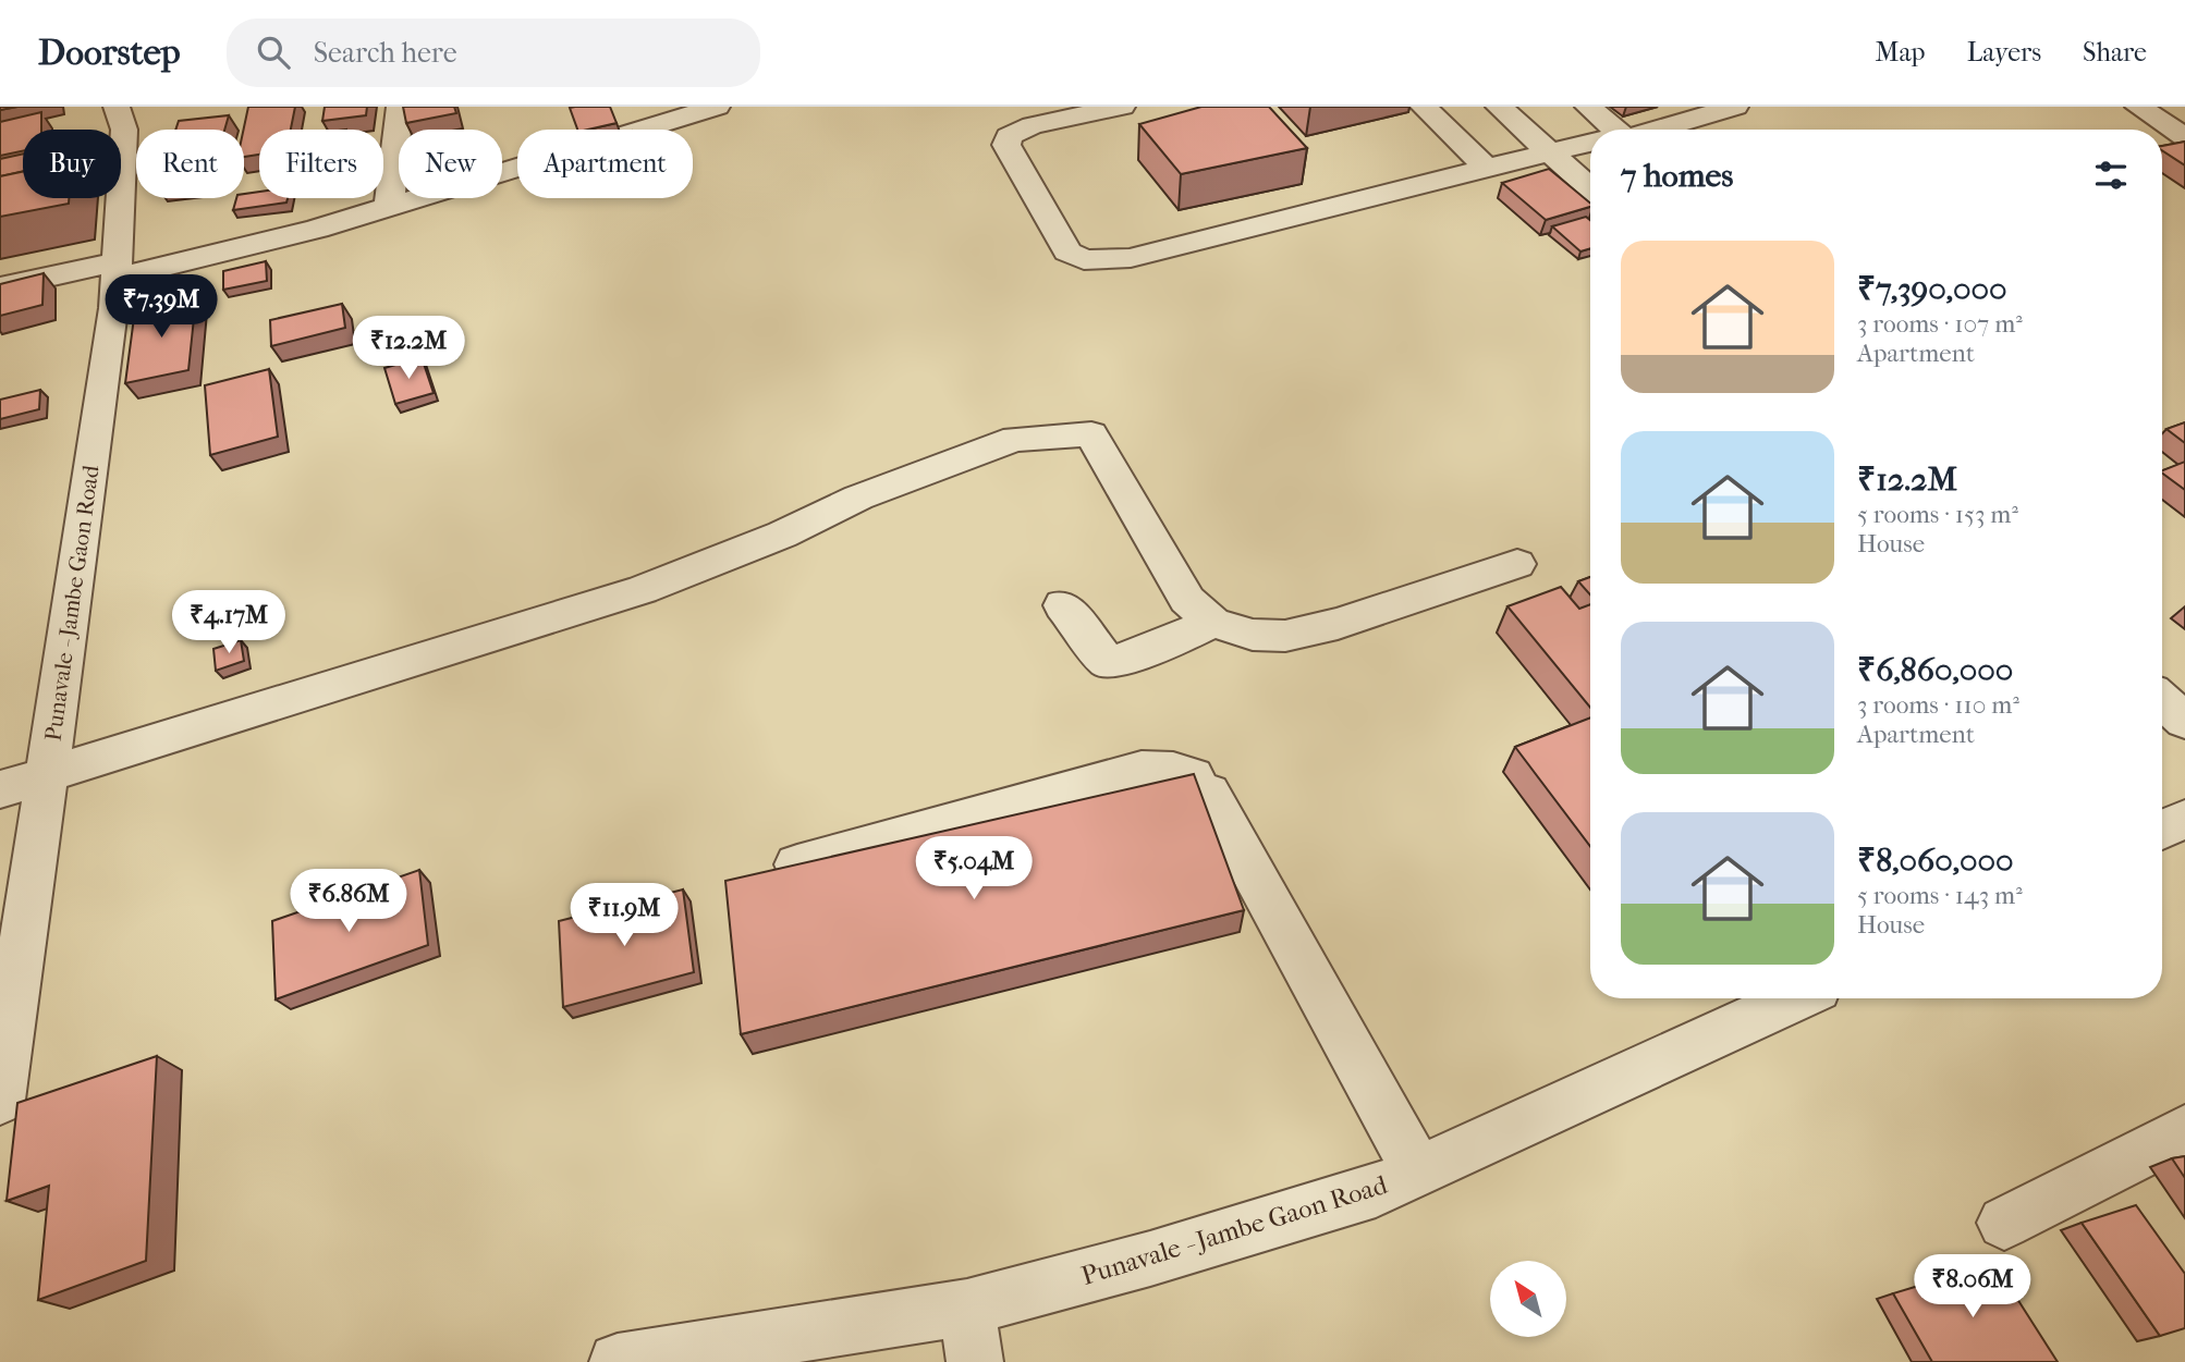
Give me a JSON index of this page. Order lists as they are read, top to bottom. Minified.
{"streets":{"street":["Punavale - Jambe Gaon Road"]},"north":"top left","page":{"header":"Doorstep","search":"Search here","nav":["Map","Layers","Share"],"chip":["Buy","Rent","Filters","New","Apartment"],"heading":"7 homes","list":[{"name":"₹7,390,000","note":"3 rooms · 107 m² · Apartment"},{"name":"₹12.2M","note":"5 rooms · 153 m² · House"},{"name":"₹6,860,000","note":"3 rooms · 110 m² · Apartment"},{"name":"₹8,060,000","note":"5 rooms · 143 m² · House"}],"price":["₹7.39M","₹12.2M","₹4.17M","₹5.04M","₹6.86M","₹11.9M","₹8.06M"]}}
